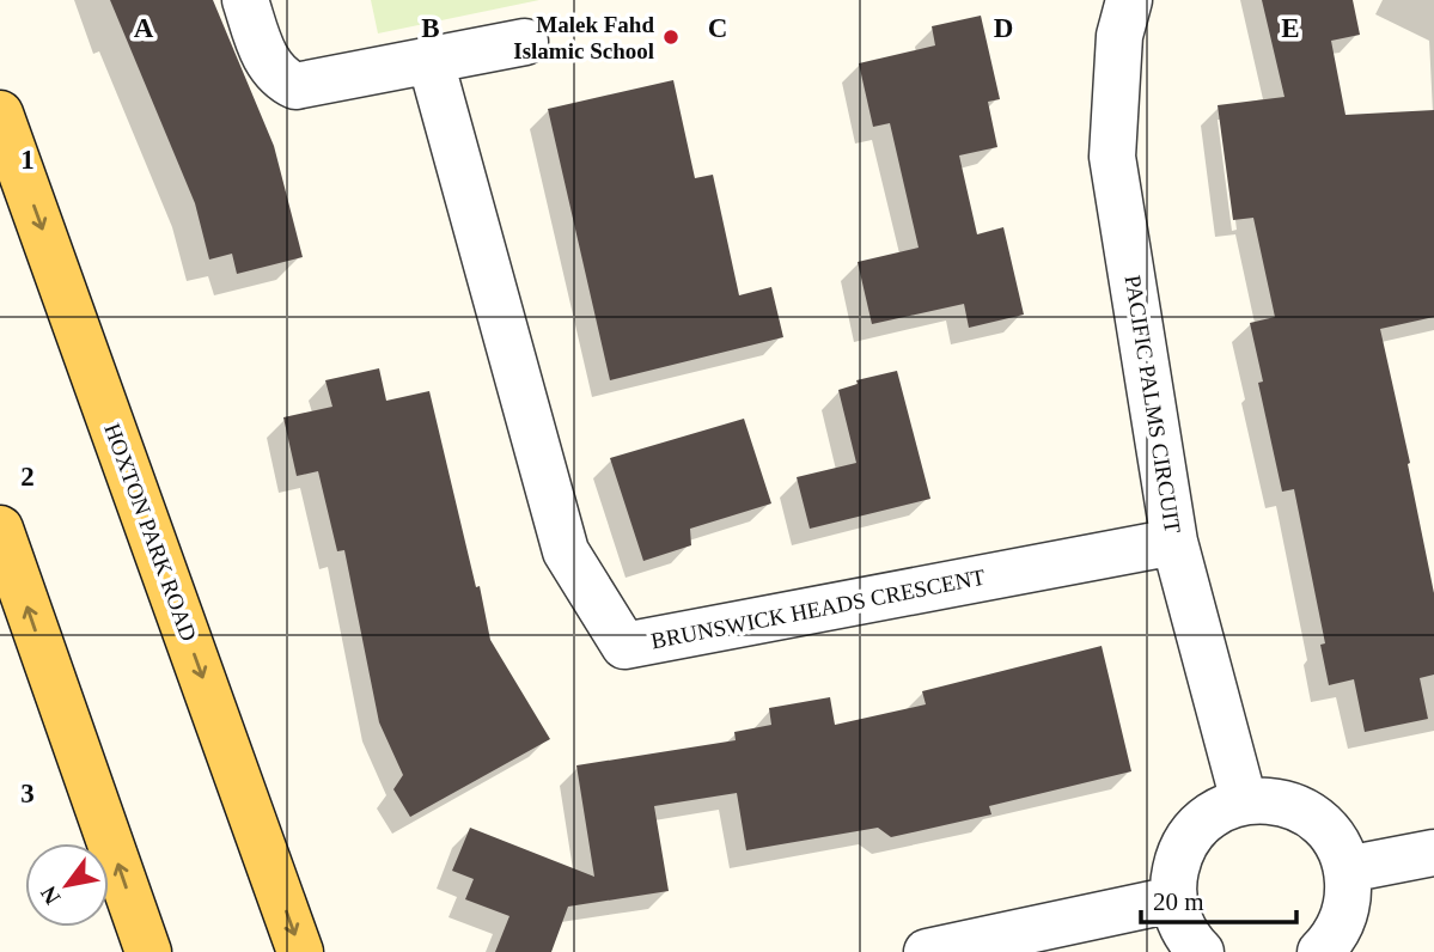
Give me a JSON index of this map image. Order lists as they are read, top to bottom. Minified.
{"streets":{"main road":["HOXTON PARK ROAD"],"street":["PACIFIC PALMS CIRCUIT","BRUNSWICK HEADS CRESCENT"]},"crossings":[["PACIFIC PALMS CIRCUIT","BRUNSWICK HEADS CRESCENT"]],"places":["Malek Fahd Islamic School"],"scale_bar":"20 m","north":"bottom left","grid":{"columns":["A","B","C","D","E"],"rows":["1","2","3"]}}
